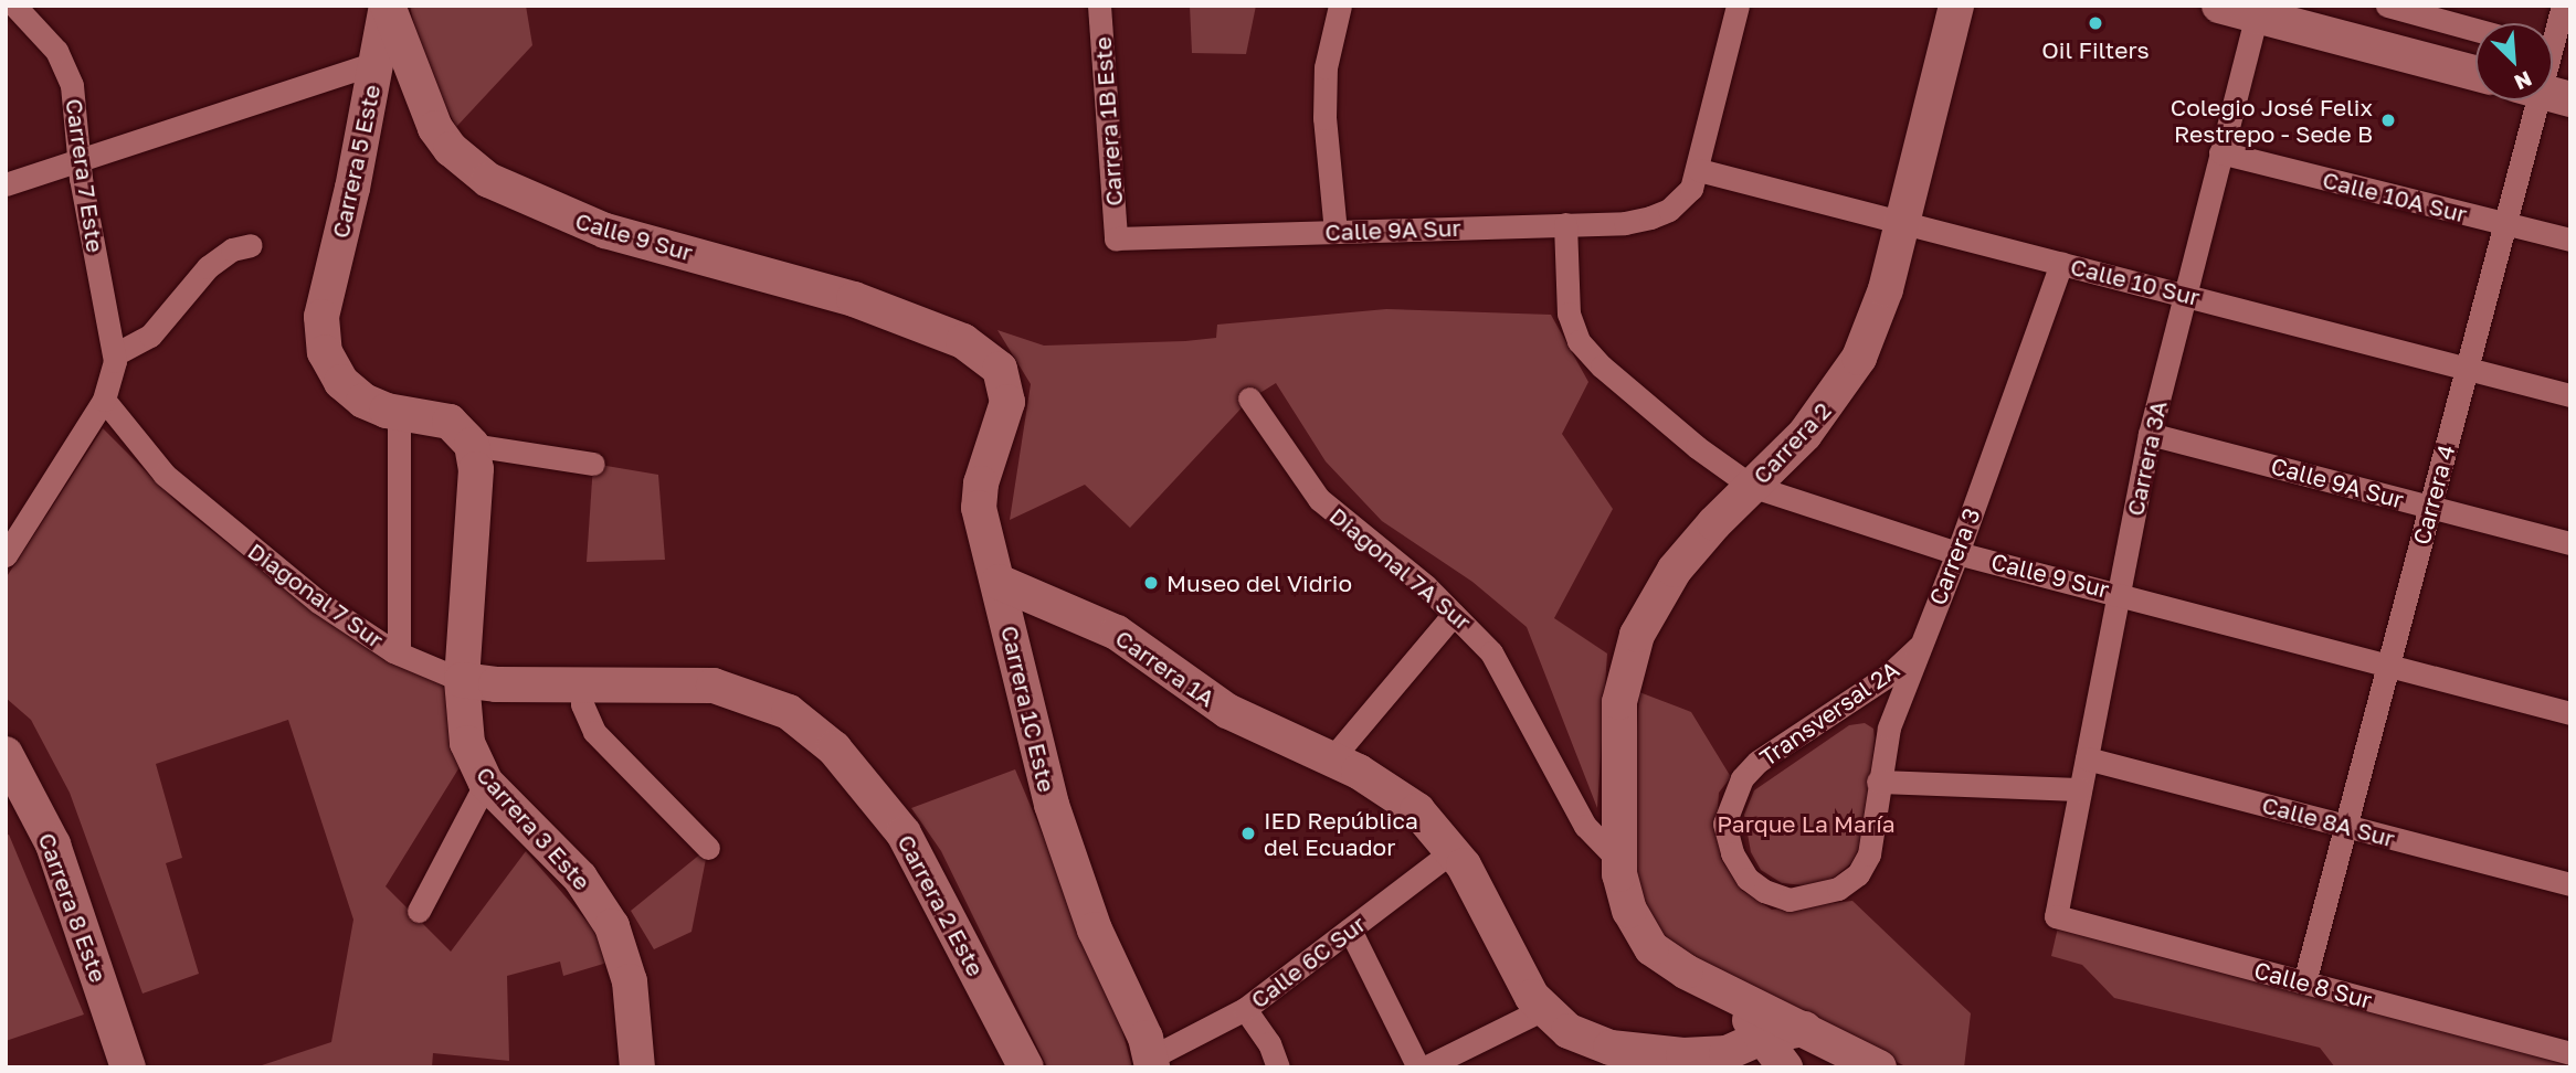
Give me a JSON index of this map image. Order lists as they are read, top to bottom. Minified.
{"streets":{"street":["Carrera 1B Este","Carrera 5 Este","Carrera 7 Este","Calle 10A Sur","Calle 9A Sur","Calle 9 Sur","Calle 10 Sur","Carrera 2","Carrera 3A","Carrera 4","Carrera 3","Diagonal 7A Sur","Diagonal 7 Sur","Carrera 1A","Carrera 1C Este","Transversal 2A","Calle 8A Sur","Carrera 3 Este","Carrera 2 Este","Carrera 8 Este","Calle 6C Sur","Calle 8 Sur"]},"crossings":[["Carrera 1B Este","Calle 9A Sur"],["Carrera 5 Este","Calle 9 Sur"],["Calle 10A Sur","Carrera 3A"],["Calle 10A Sur","Carrera 4"],["Calle 9A Sur","Calle 9 Sur"],["Calle 9A Sur","Calle 10 Sur"],["Calle 9A Sur","Carrera 3A"],["Calle 9A Sur","Carrera 4"],["Calle 9 Sur","Carrera 2"],["Calle 9 Sur","Carrera 3A"],["Calle 9 Sur","Carrera 4"],["Calle 9 Sur","Carrera 3"],["Calle 9 Sur","Carrera 1C Este"],["Calle 10 Sur","Carrera 2"],["Calle 10 Sur","Carrera 3A"],["Calle 10 Sur","Carrera 4"],["Calle 10 Sur","Carrera 3"],["Carrera 2","Diagonal 7A Sur"],["Carrera 3A","Calle 8A Sur"],["Carrera 3A","Calle 8 Sur"],["Carrera 4","Calle 8A Sur"],["Carrera 4","Calle 8 Sur"],["Carrera 3","Transversal 2A"],["Diagonal 7 Sur","Carrera 3 Este"],["Diagonal 7 Sur","Carrera 2 Este"],["Carrera 1A","Carrera 1C Este"],["Carrera 1A","Calle 6C Sur"],["Carrera 1C Este","Calle 6C Sur"]],"parks":["Parque La María"],"places":["Oil Filters","Colegio José Felix Restrepo - Sede B","Museo del Vidrio","IED República del Ecuador"],"north":"bottom right"}
